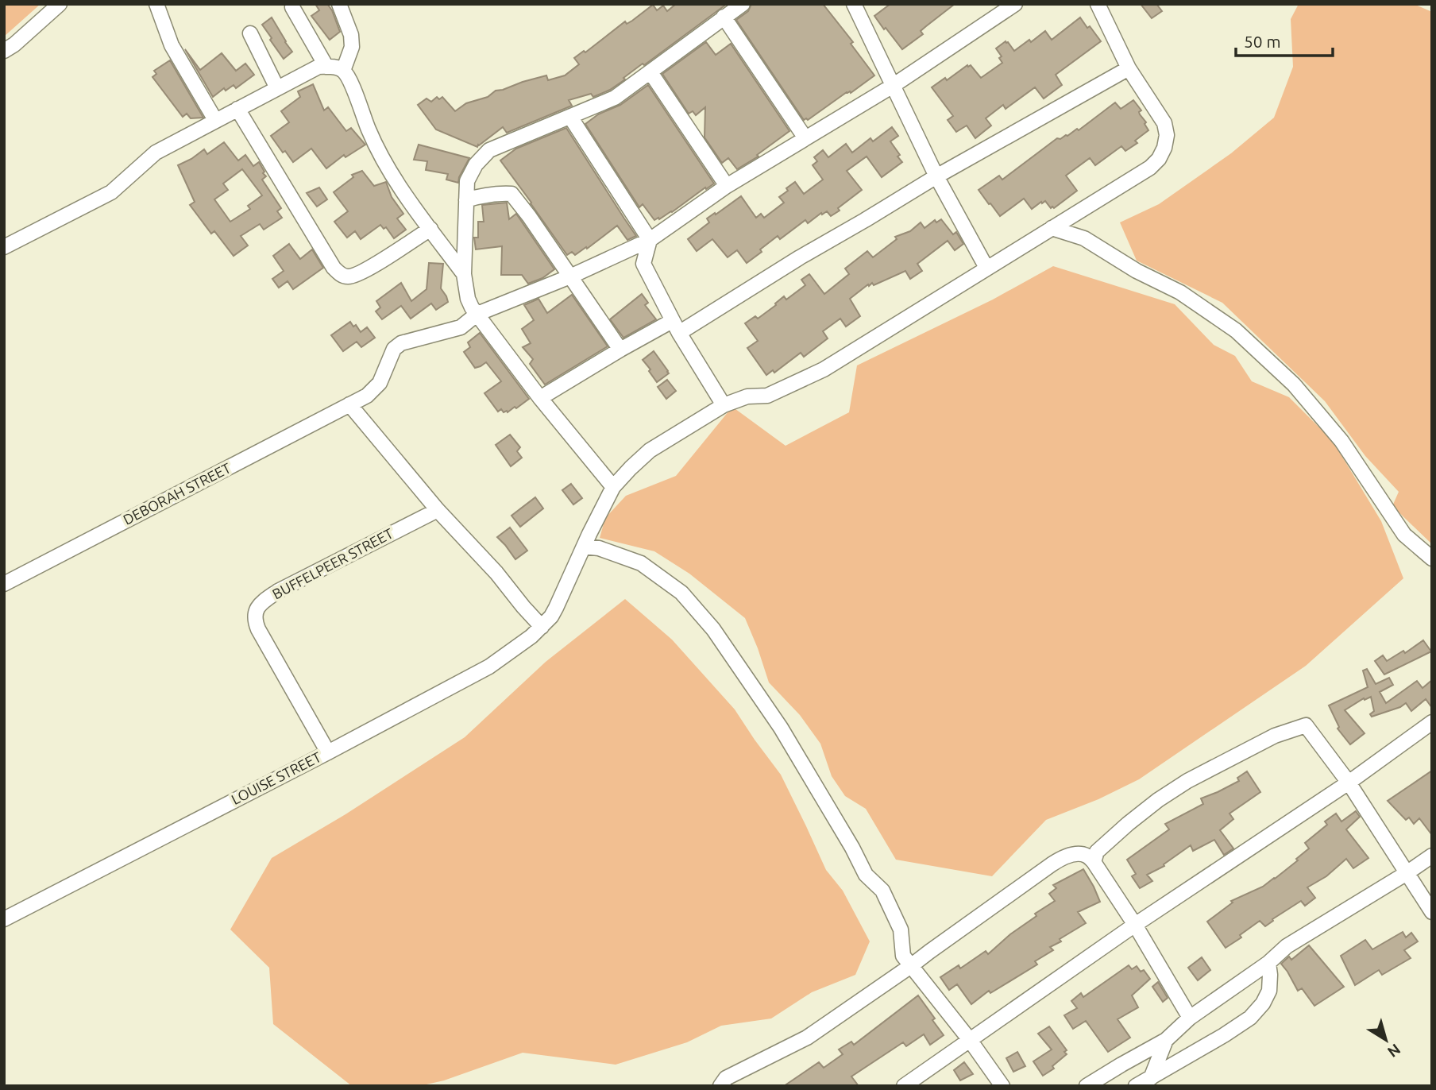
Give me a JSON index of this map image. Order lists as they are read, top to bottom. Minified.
{"streets":{"street":["DEBORAH STREET","BUFFELPEER STREET","LOUISE STREET"]},"crossings":[["BUFFELPEER STREET","LOUISE STREET"]],"scale_bar":"50 m","north":"bottom right"}
